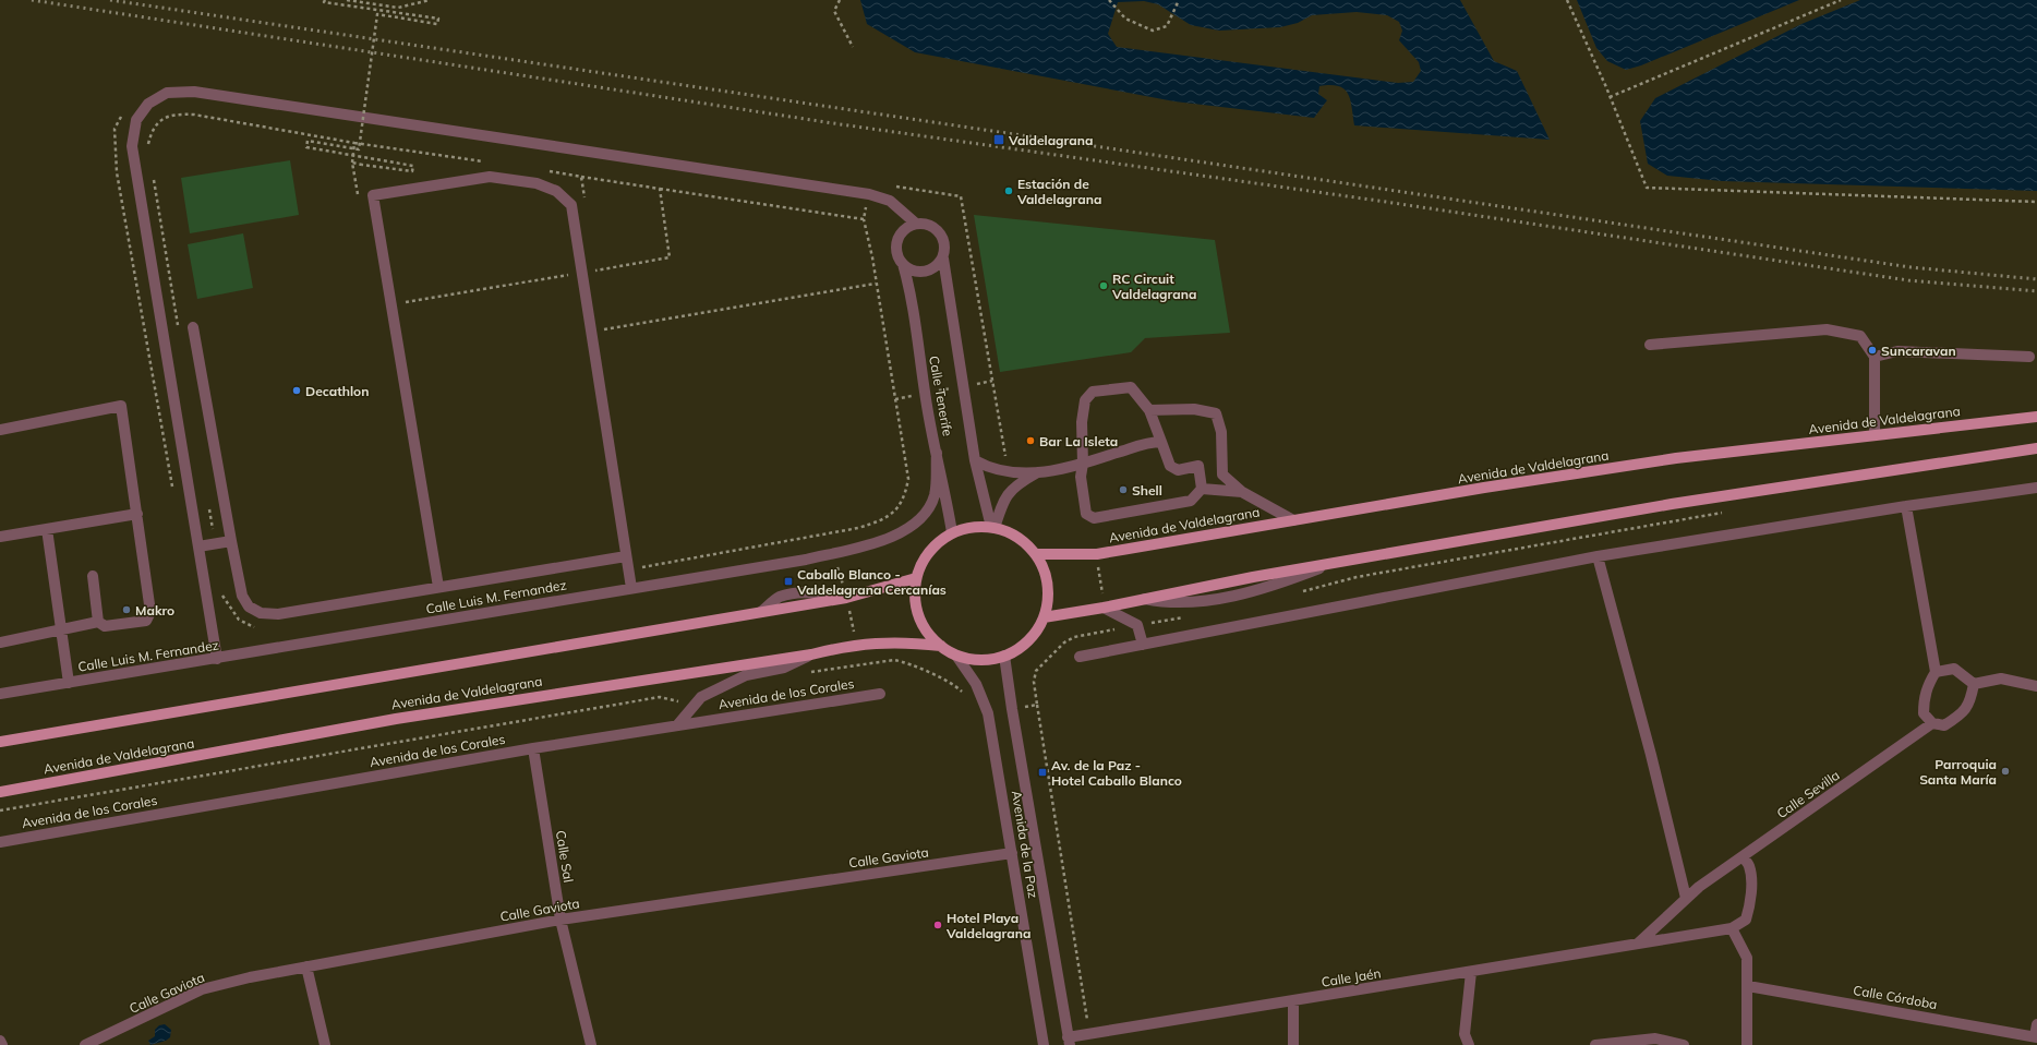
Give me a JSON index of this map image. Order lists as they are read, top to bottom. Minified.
{"streets":{"main road":["Avenida de Valdelagrana"],"street":["Calle Tenerife","Calle Luis M. Fernandez","Avenida de los Corales","Calle Sevilla","Avenida de la Paz","Calle Sal","Calle Gaviota","Calle Jaén","Calle Córdoba"]},"crossings":[["Calle Tenerife","Avenida de Valdelagrana"],["Calle Tenerife","Calle Luis M. Fernandez"],["Calle Tenerife","Avenida de la Paz"],["Avenida de Valdelagrana","Avenida de la Paz"],["Avenida de los Corales","Calle Sal"],["Avenida de la Paz","Calle Gaviota"],["Avenida de la Paz","Calle Jaén"],["Calle Sal","Calle Gaviota"]],"places":{"transit":["Valdelagrana","Caballo Blanco - Valdelagrana Cercanías","Av. de la Paz - Hotel Caballo Blanco"],"other":["Estación de Valdelagrana","RC Circuit Valdelagrana","Suncaravan","Decathlon","Bar La Isleta","Shell","Makro","Parroquia Santa María","Hotel Playa Valdelagrana"]}}
